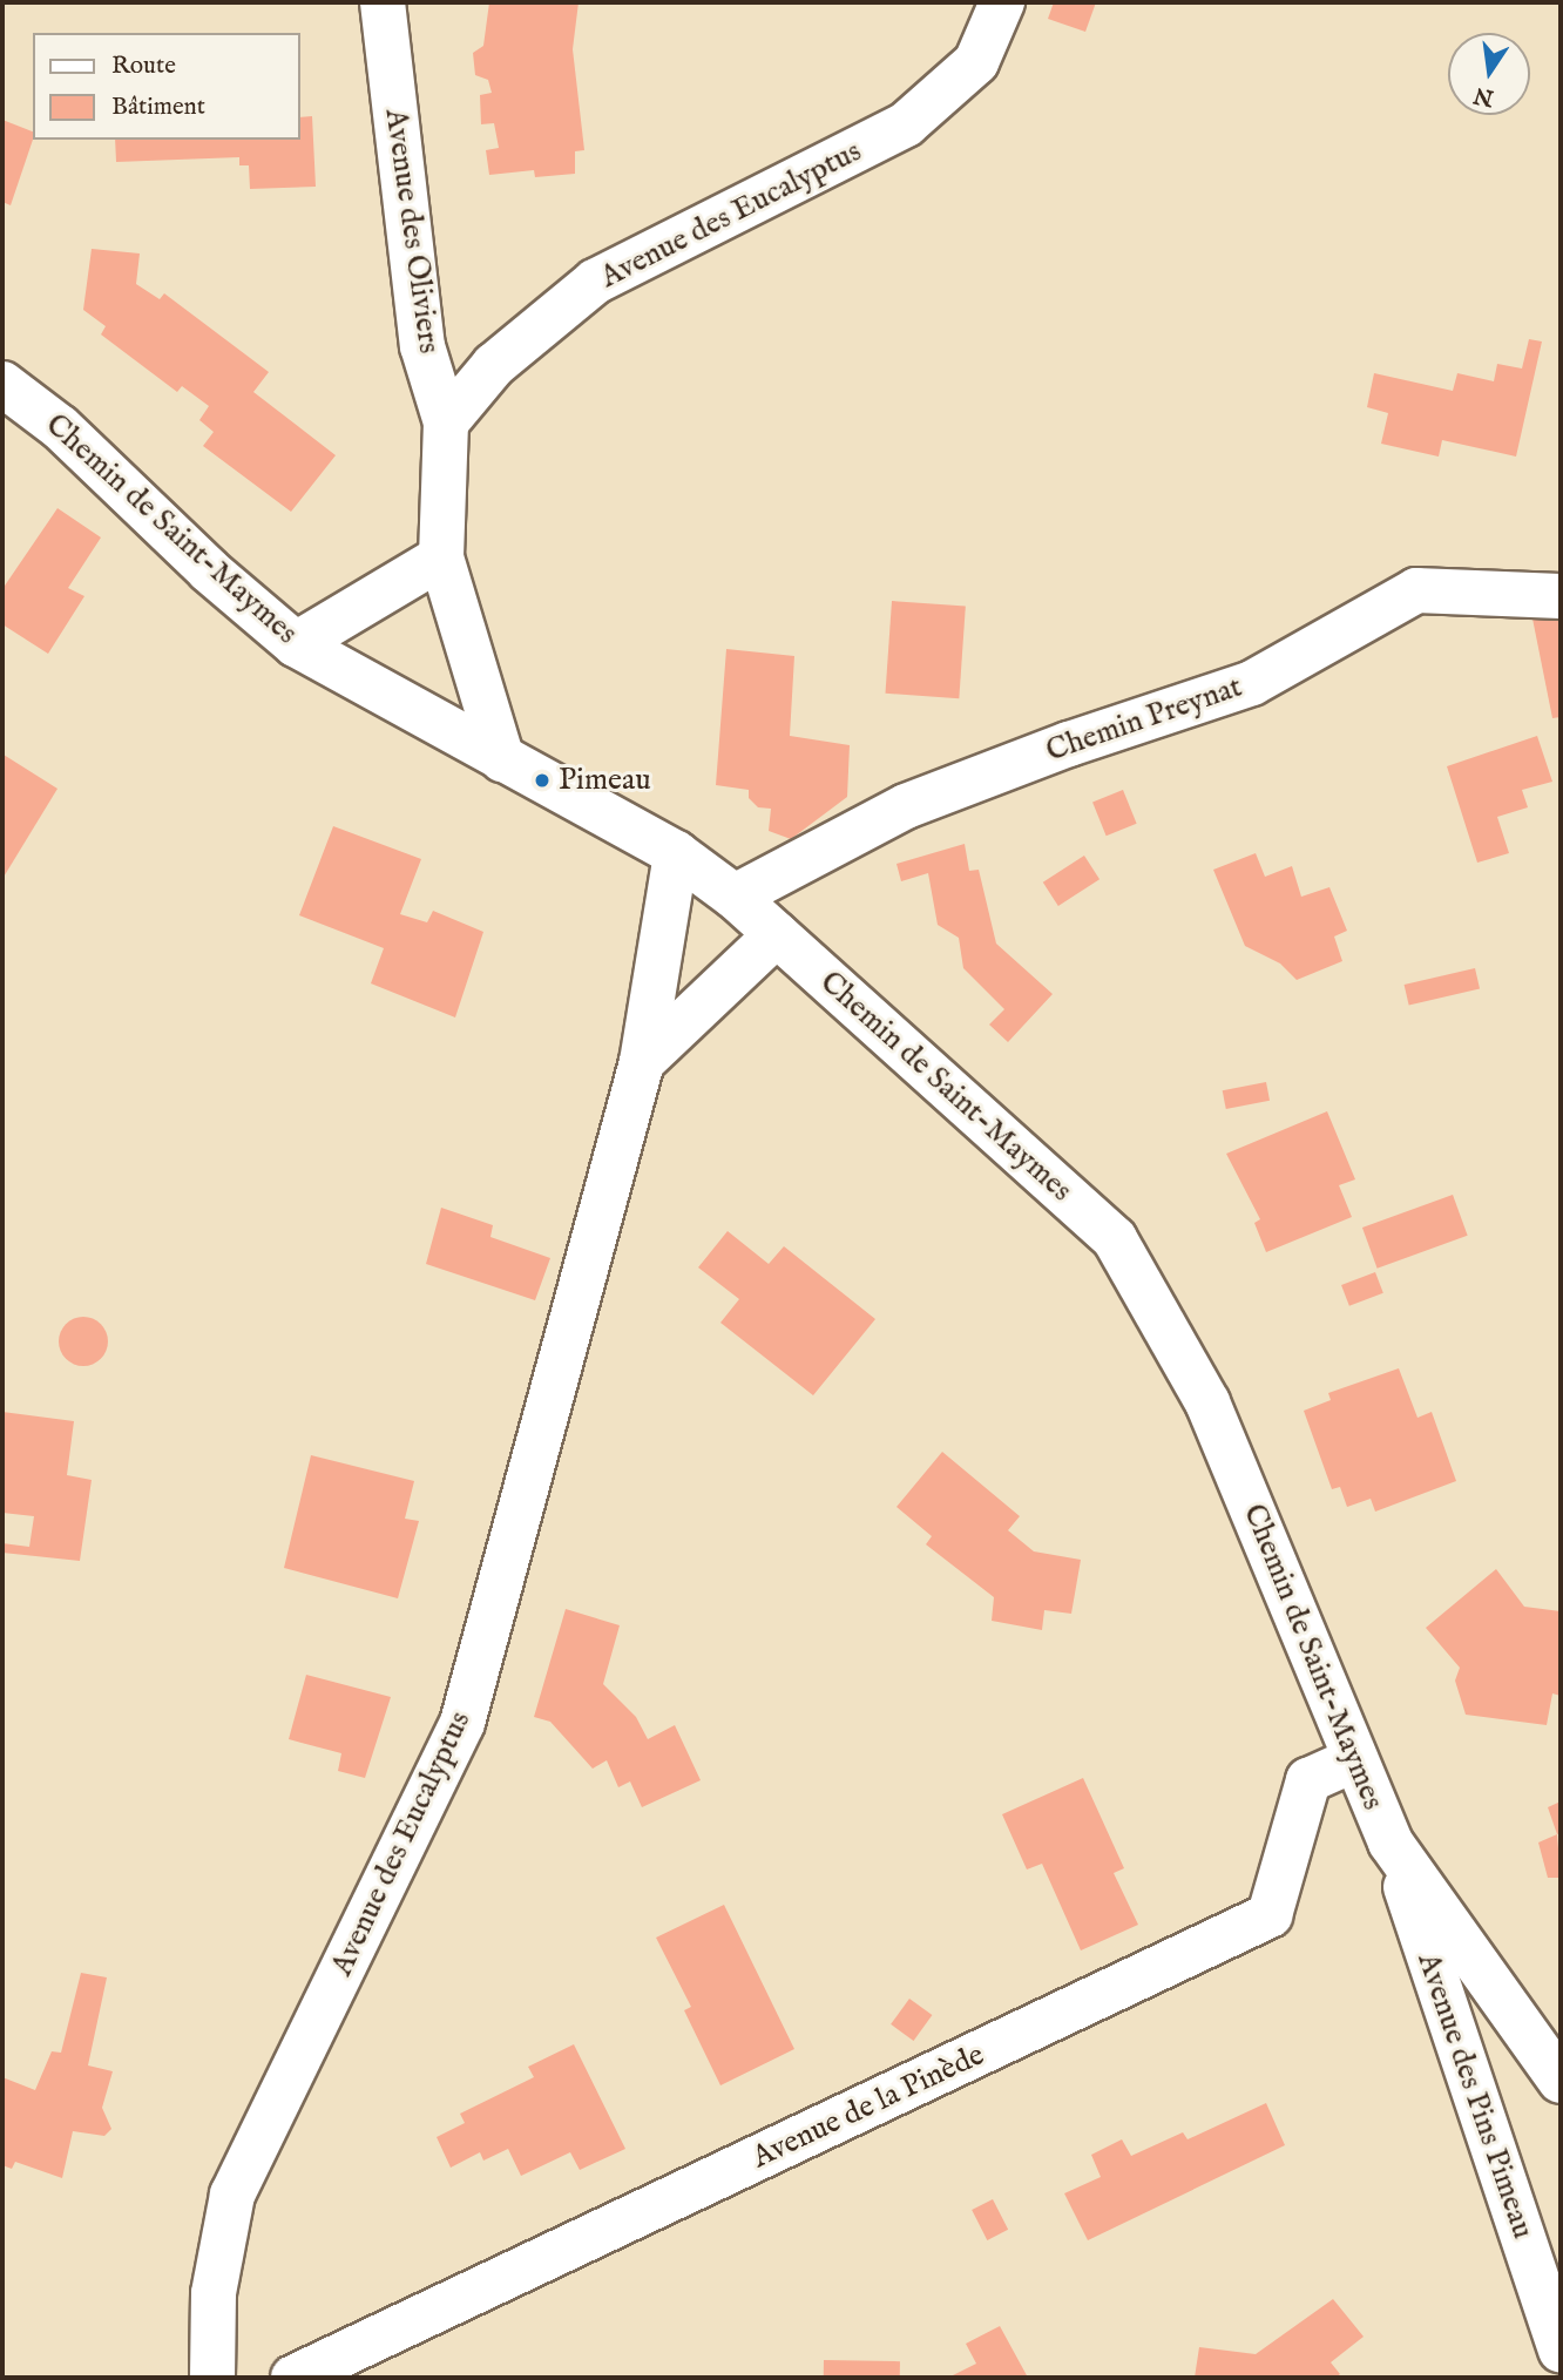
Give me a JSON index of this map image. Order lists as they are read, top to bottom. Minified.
{"streets":{"street":["Avenue des Eucalyptus","Avenue des Oliviers","Chemin de Saint-Maymes","Chemin Preynat","Avenue des Pins Pimeau","Avenue de la Pinède"]},"crossings":[["Avenue des Eucalyptus","Avenue des Oliviers"],["Avenue des Eucalyptus","Chemin de Saint-Maymes"],["Avenue des Oliviers","Chemin de Saint-Maymes"],["Chemin de Saint-Maymes","Chemin Preynat"],["Chemin de Saint-Maymes","Avenue des Pins Pimeau"],["Chemin de Saint-Maymes","Avenue de la Pinède"]],"places":["Pimeau"],"legend":["Route","Bâtiment"],"north":"bottom"}
